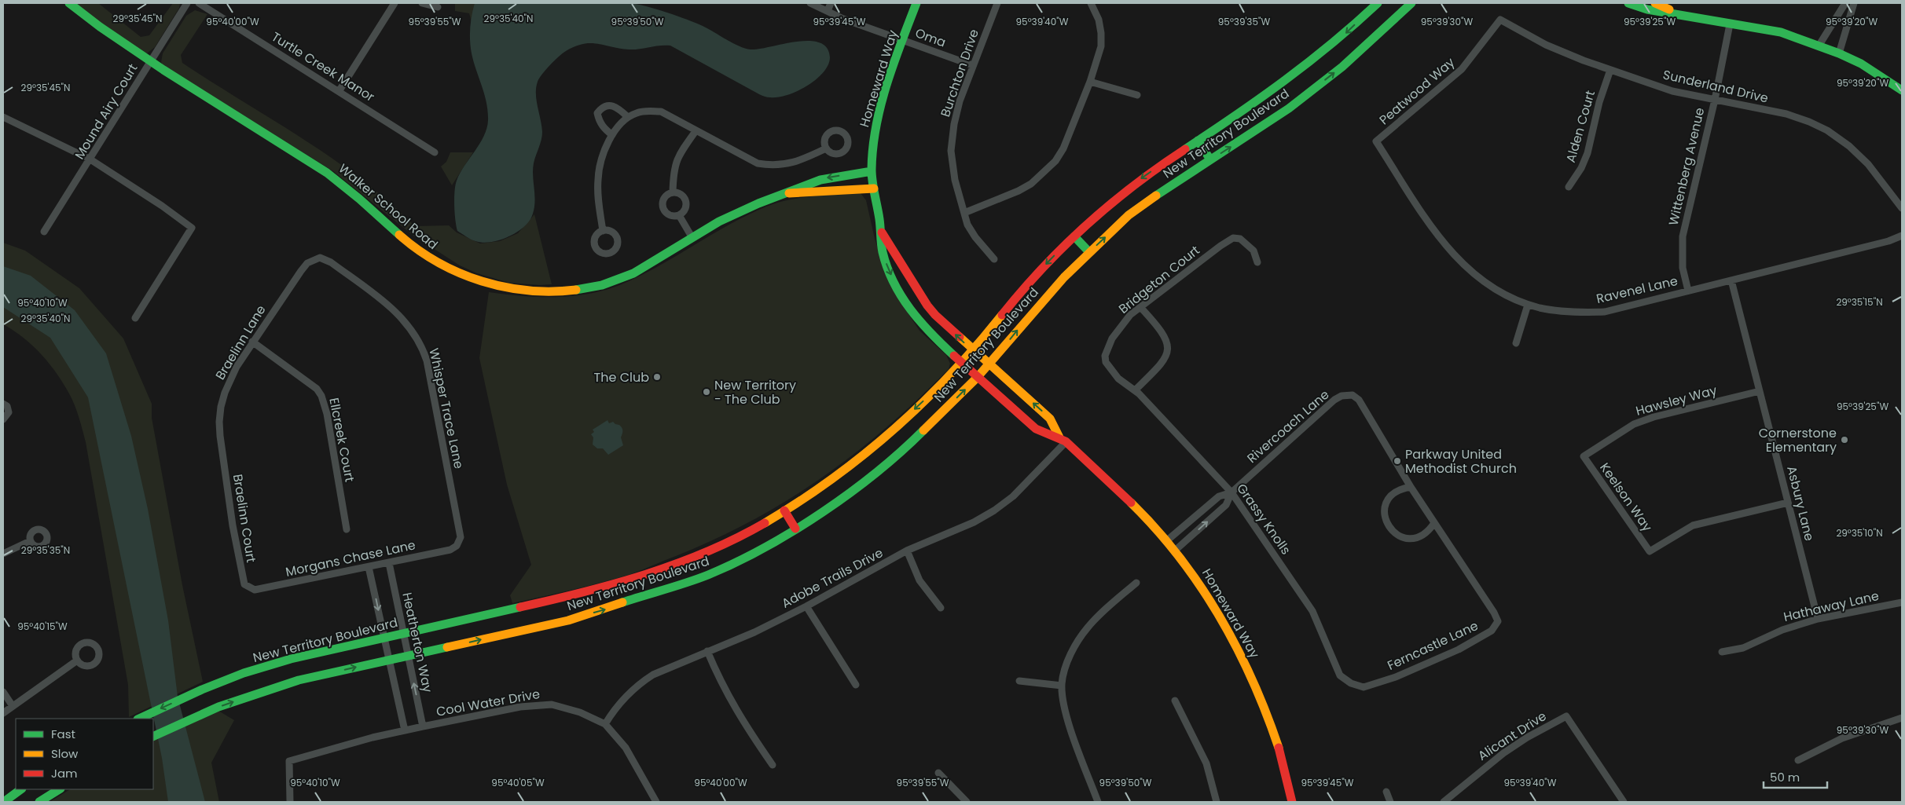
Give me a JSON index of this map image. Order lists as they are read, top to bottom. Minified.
{"streets":{"main road":["Homeward Way","New Territory Boulevard","Walker School Road"],"street":["Oma","Turtle Creek Manor","Burchton Drive","Sunderland Drive","Peatwood Way","Mound Airy Court","Alden Court","Wittenberg Avenue","Bridgeton Court","Ravenel Lane","Braelinn Lane","Hawsley Way","Whisper Trace Lane","Rivercoach Lane","Ellcreek Court","Keelson Way","Asbury Lane","Braelinn Court","Grassy Knolls","Morgans Chase Lane","Adobe Trails Drive","Hathaway Lane","Heatherton Way","Ferncastle Lane","Cool Water Drive","Alicant Drive"]},"crossings":[["Oma","Burchton Drive"],["Oma","Homeward Way"],["Homeward Way","New Territory Boulevard"],["Homeward Way","Walker School Road"],["Homeward Way","Adobe Trails Drive"],["Sunderland Drive","Peatwood Way"],["Sunderland Drive","Alden Court"],["Sunderland Drive","Wittenberg Avenue"],["Peatwood Way","Ravenel Lane"],["Mound Airy Court","Walker School Road"],["New Territory Boulevard","Heatherton Way"],["Wittenberg Avenue","Ravenel Lane"],["Bridgeton Court","Grassy Knolls"],["Ravenel Lane","Asbury Lane"],["Braelinn Lane","Whisper Trace Lane"],["Braelinn Lane","Ellcreek Court"],["Braelinn Lane","Braelinn Court"],["Hawsley Way","Keelson Way"],["Hawsley Way","Asbury Lane"],["Whisper Trace Lane","Morgans Chase Lane"],["Rivercoach Lane","Grassy Knolls"],["Rivercoach Lane","Ferncastle Lane"],["Keelson Way","Asbury Lane"],["Asbury Lane","Hathaway Lane"],["Braelinn Court","Morgans Chase Lane"],["Grassy Knolls","Ferncastle Lane"],["Morgans Chase Lane","Heatherton Way"],["Adobe Trails Drive","Cool Water Drive"],["Heatherton Way","Cool Water Drive"]],"places":["The Club","New Territory - The Club","Cornerstone Elementary","Parkway United Methodist Church"],"legend":["Fast","Slow","Jam"],"scale_bar":"50 m","coordinates":["29°35'45\"N","29°35'40\"N","95°39'50\"W","95°39'45\"W","95°40'00\"W","95°39'55\"W","95°39'40\"W","95°39'35\"W","95°39'30\"W","95°39'25\"W","95°39'20\"W","29°35'15\"N","95°40'10\"W","29°35'10\"N","29°35'35\"N","95°40'15\"W","95°40'05\"W"]}
